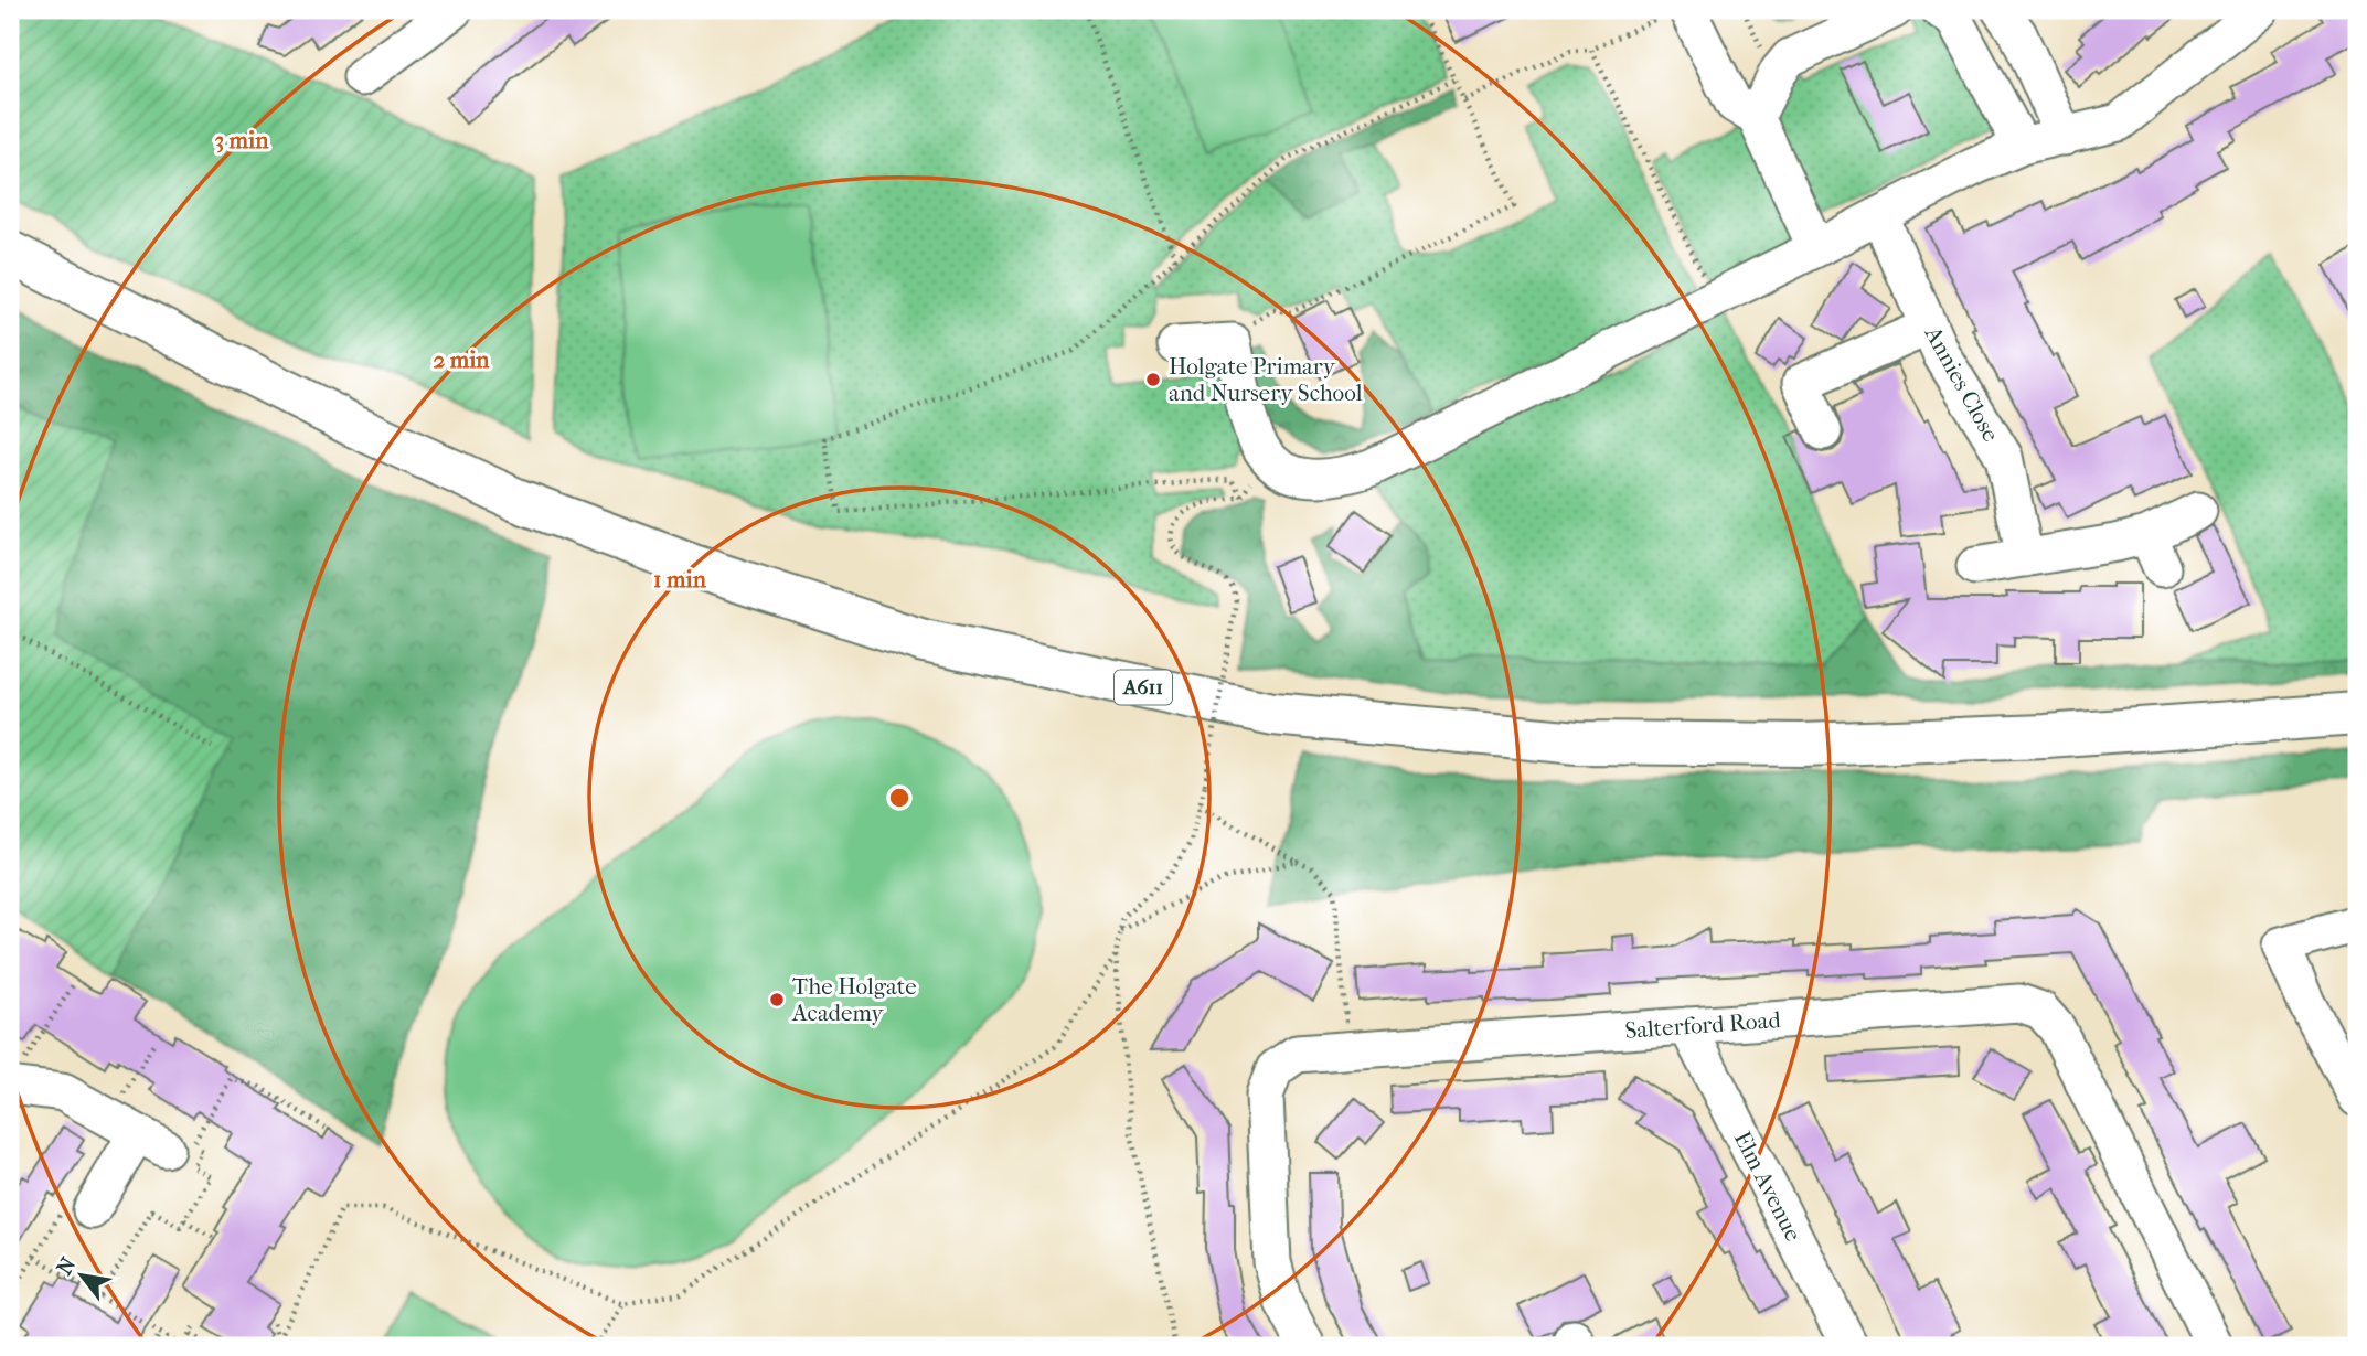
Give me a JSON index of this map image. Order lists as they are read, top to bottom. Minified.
{"streets":{"main road":["A611"],"street":["Annies Close","Salterford Road","Elm Avenue"]},"crossings":[["Salterford Road","Elm Avenue"]],"places":["Holgate Primary and Nursery School","The Holgate Academy"],"north":"top left","rings":["3 min","2 min","1 min"]}
